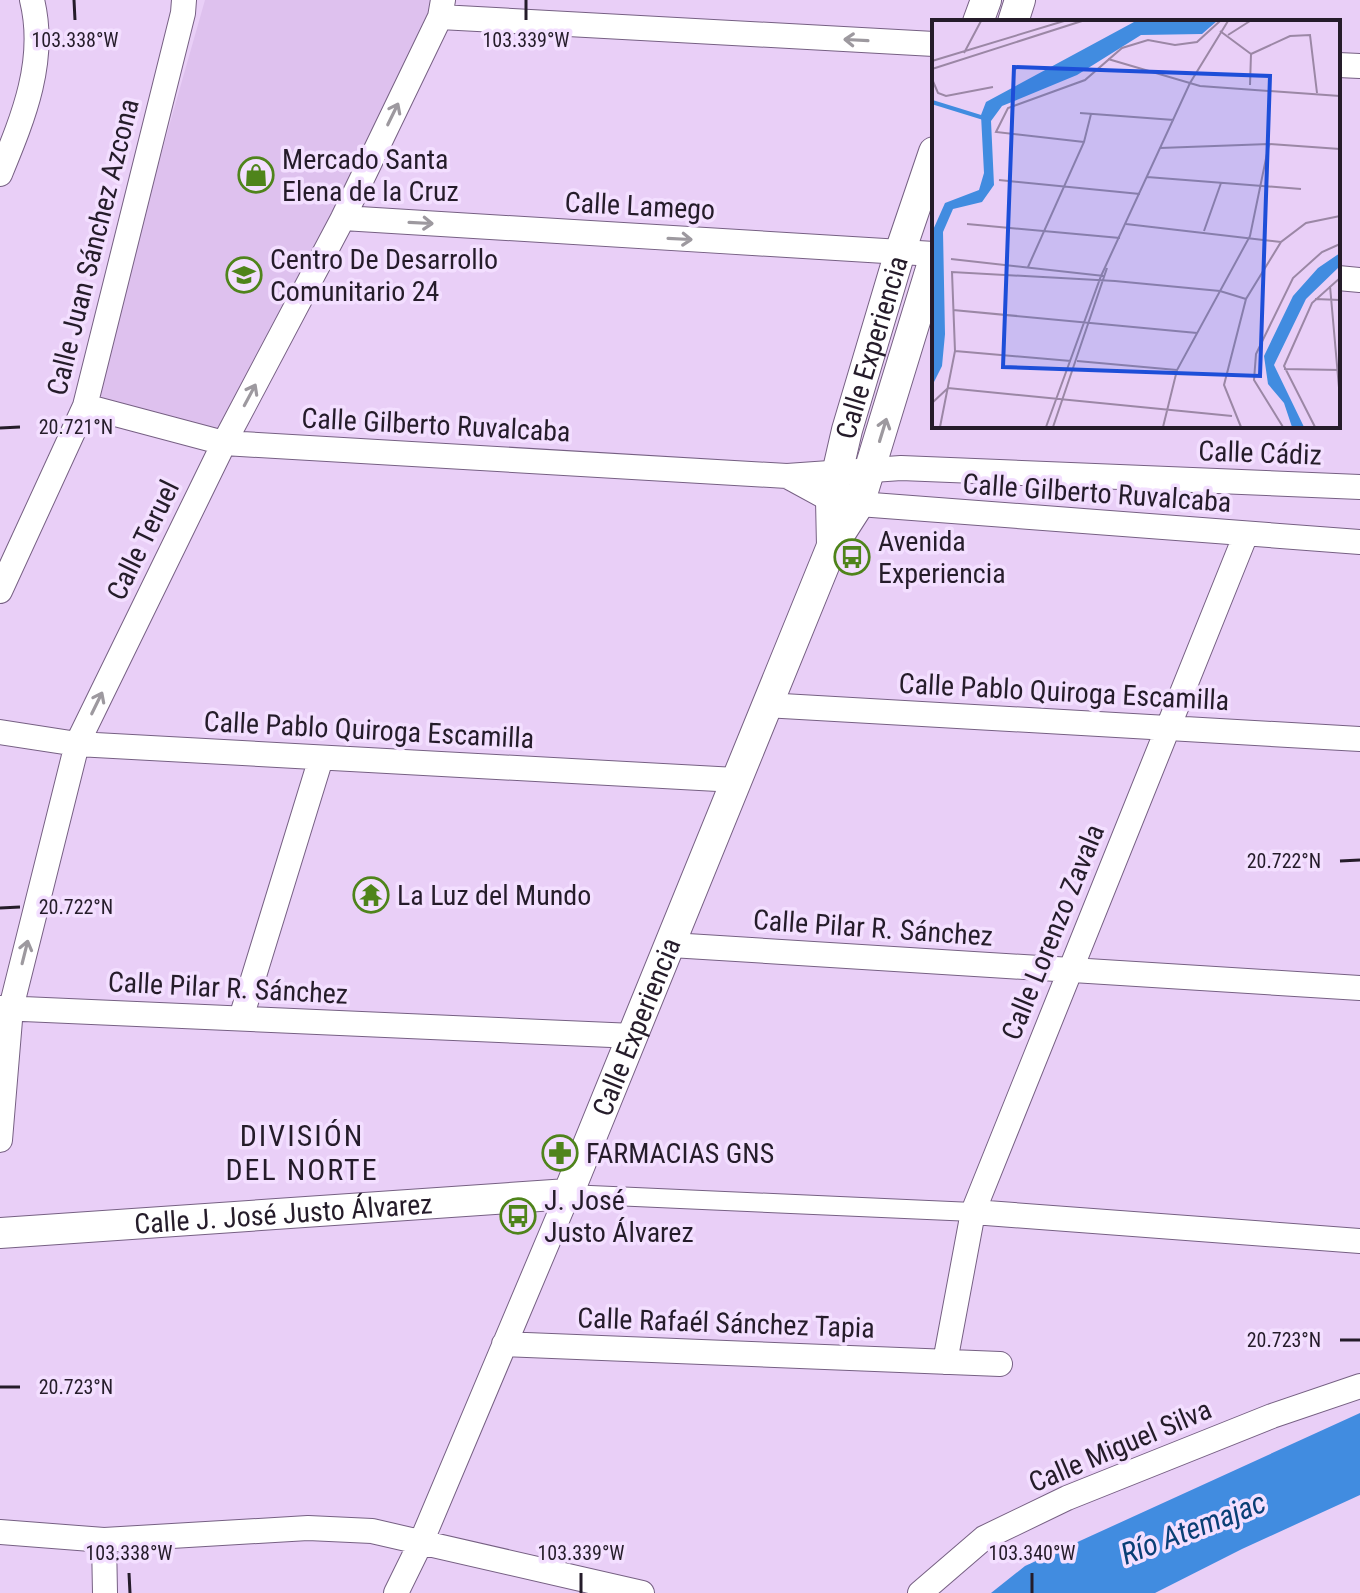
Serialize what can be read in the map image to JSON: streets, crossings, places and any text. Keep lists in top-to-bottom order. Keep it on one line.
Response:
{"streets":{"street":["Calle Lamego","Calle Juan Sánchez Azcona","Calle Experiencia","Calle Gilberto Ruvalcaba","Calle Cádiz","Calle Teruel","Calle Pablo Quiroga Escamilla","Calle Pilar R. Sánchez","Calle Lorenzo Zavala","Calle J. José Justo Álvarez","Calle Rafaél Sánchez Tapia","Calle Miguel Silva"]},"crossings":[["Calle Lamego","Calle Experiencia"],["Calle Lamego","Calle Teruel"],["Calle Juan Sánchez Azcona","Calle Gilberto Ruvalcaba"],["Calle Experiencia","Calle Gilberto Ruvalcaba"],["Calle Experiencia","Calle Cádiz"],["Calle Experiencia","Calle Pablo Quiroga Escamilla"],["Calle Experiencia","Calle Pilar R. Sánchez"],["Calle Experiencia","Calle J. José Justo Álvarez"],["Calle Experiencia","Calle Rafaél Sánchez Tapia"],["Calle Gilberto Ruvalcaba","Calle Teruel"],["Calle Gilberto Ruvalcaba","Calle Lorenzo Zavala"],["Calle Teruel","Calle Pablo Quiroga Escamilla"],["Calle Teruel","Calle Pilar R. Sánchez"],["Calle Pablo Quiroga Escamilla","Calle Lorenzo Zavala"],["Calle Pilar R. Sánchez","Calle Lorenzo Zavala"],["Calle Lorenzo Zavala","Calle Rafaél Sánchez Tapia"]],"one_way":["Calle Teruel"],"districts":["DIVISIÓN DEL NORTE"],"water":["Río Atemajac"],"places":{"shop":["Mercado Santa Elena de la Cruz"],"school or university":["Centro De Desarrollo Comunitario 24"],"bus stop":["Avenida Experiencia","J. José Justo Álvarez"],"temple":["La Luz del Mundo"],"pharmacy":["FARMACIAS GNS"]},"coordinates":["103.338°W","103.339°W","20.721°N","20.722°N","20.723°N","103.340°W"]}
